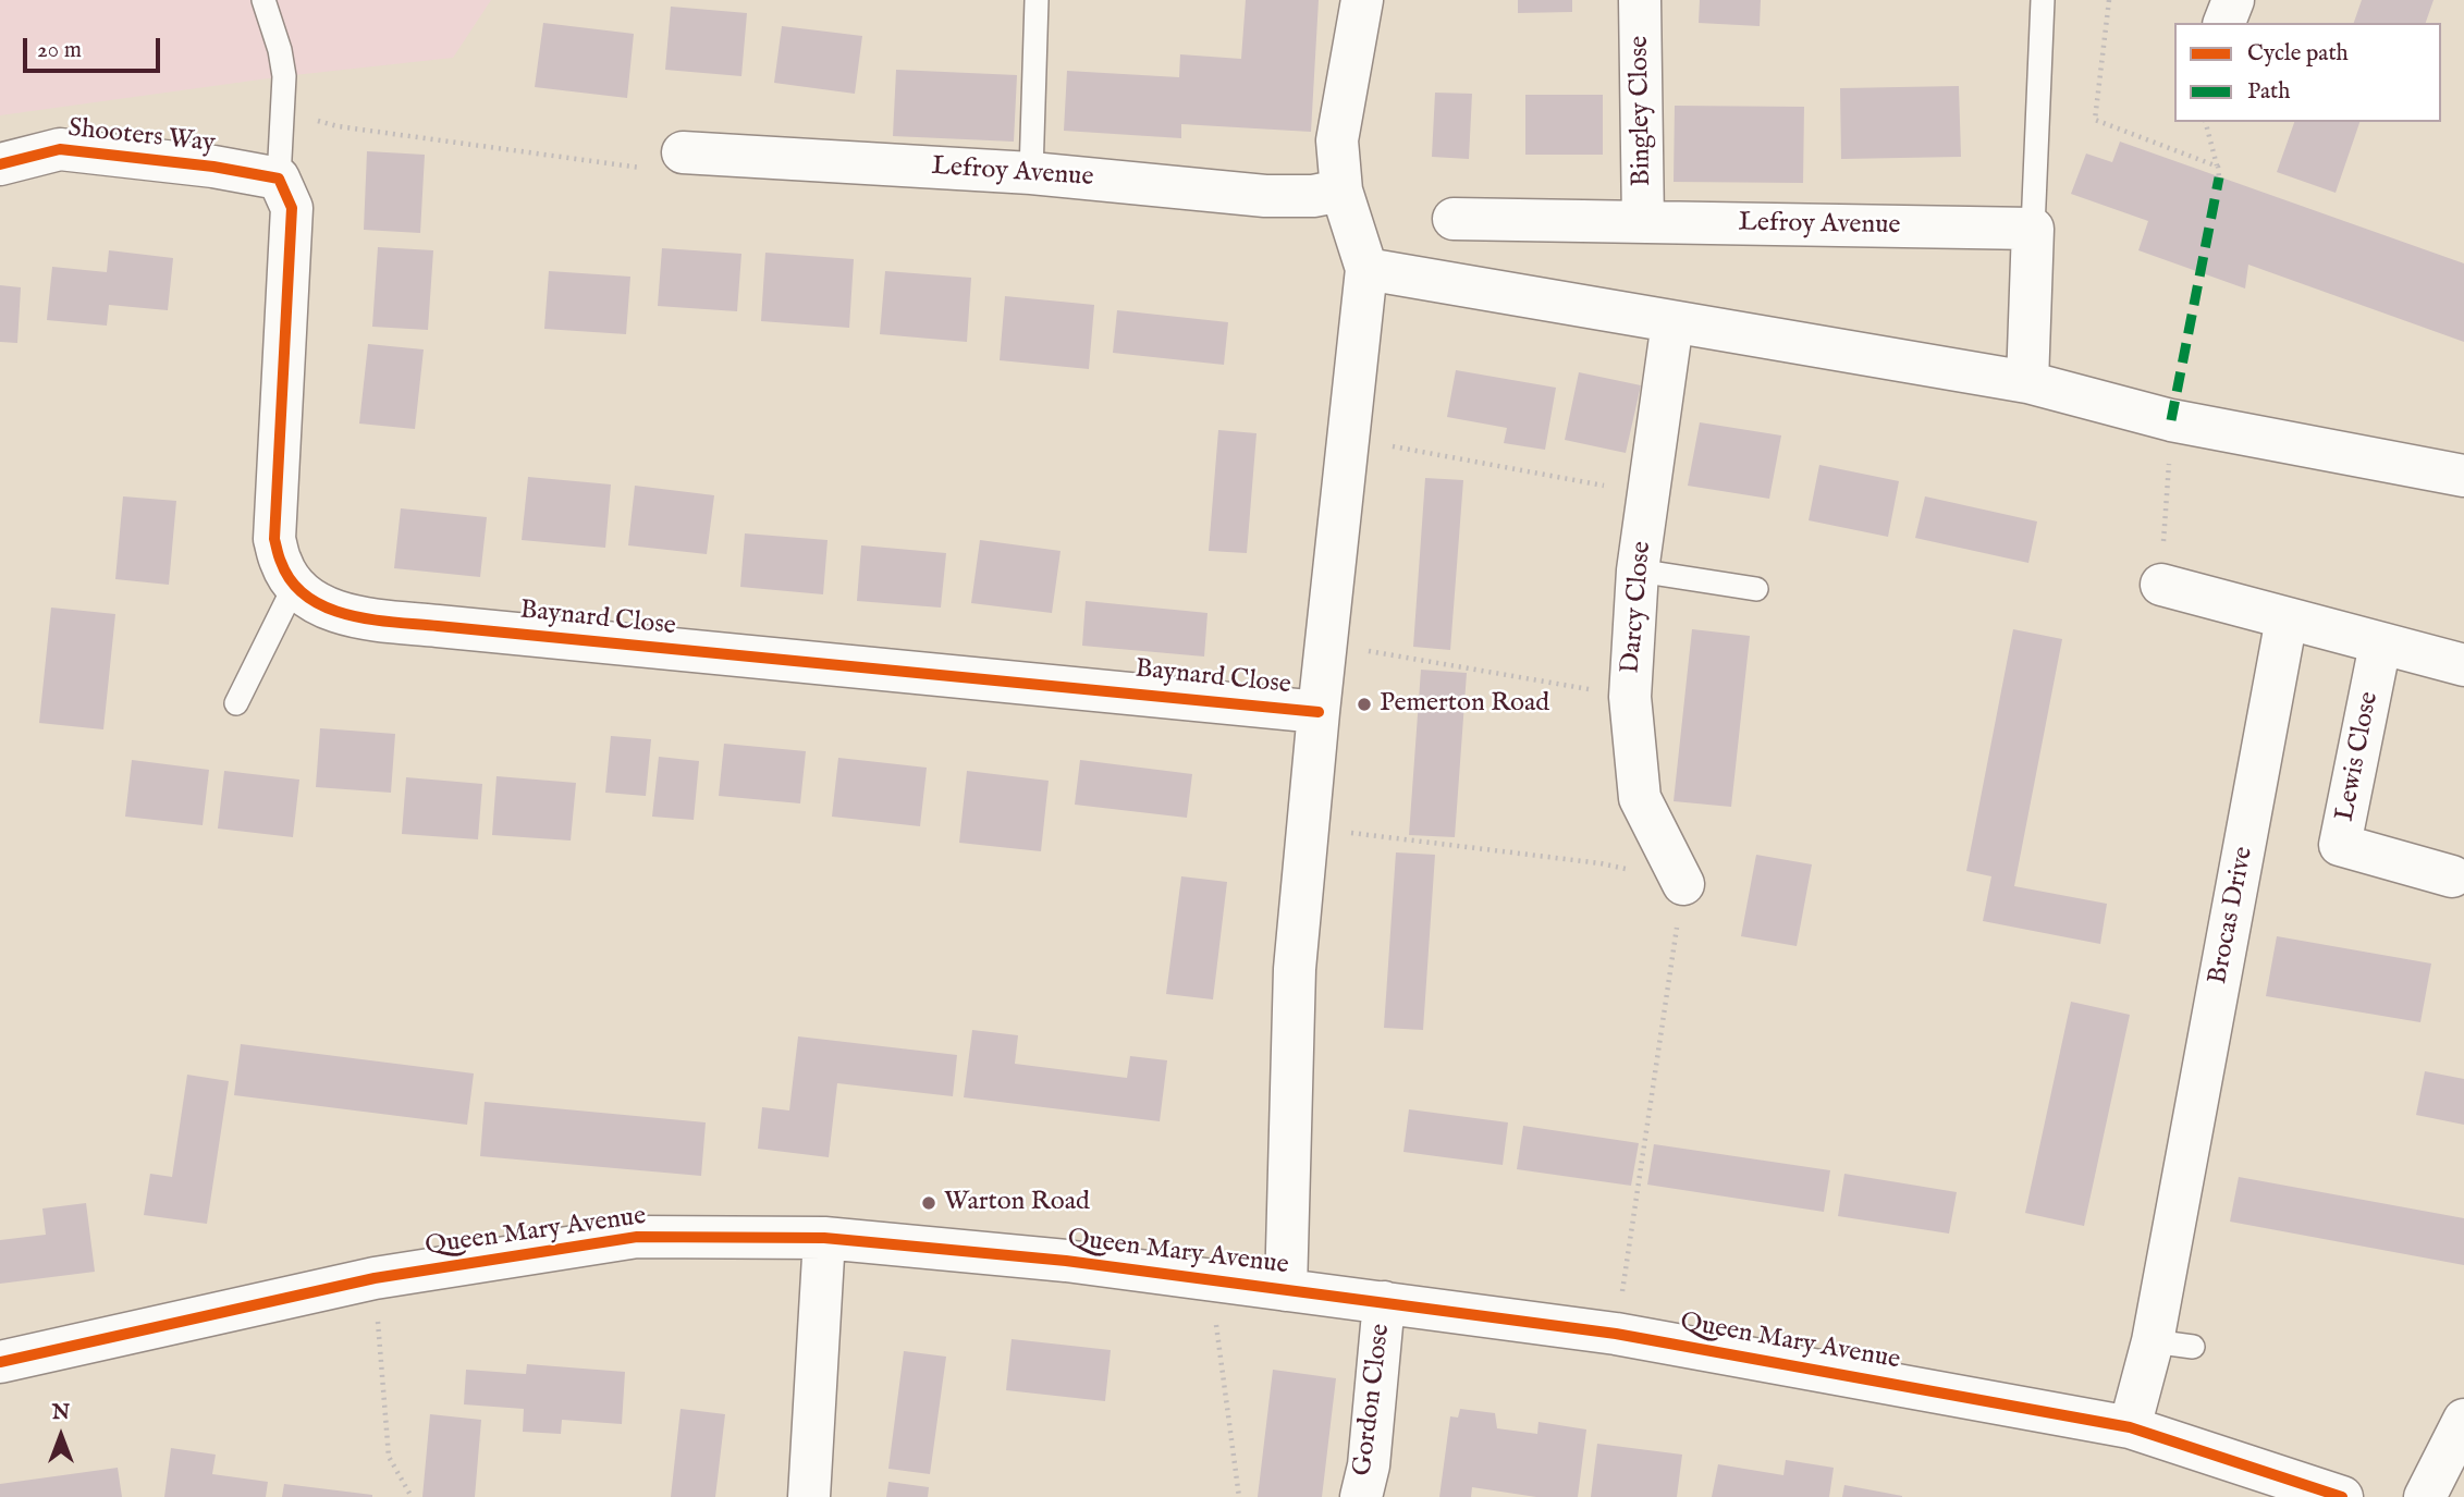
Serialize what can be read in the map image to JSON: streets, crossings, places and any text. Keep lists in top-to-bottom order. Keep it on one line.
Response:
{"streets":{"street":["Bingley Close","Shooters Way","Lefroy Avenue","Darcy Close","Baynard Close","Lewis Close","Brocas Drive","Queen Mary Avenue","Gordon Close"]},"crossings":[["Bingley Close","Lefroy Avenue"],["Shooters Way","Baynard Close"],["Brocas Drive","Queen Mary Avenue"],["Queen Mary Avenue","Gordon Close"]],"places":["Pemerton Road","Warton Road"],"legend":["Cycle path","Path"],"scale_bar":"20 m","north":"top"}
